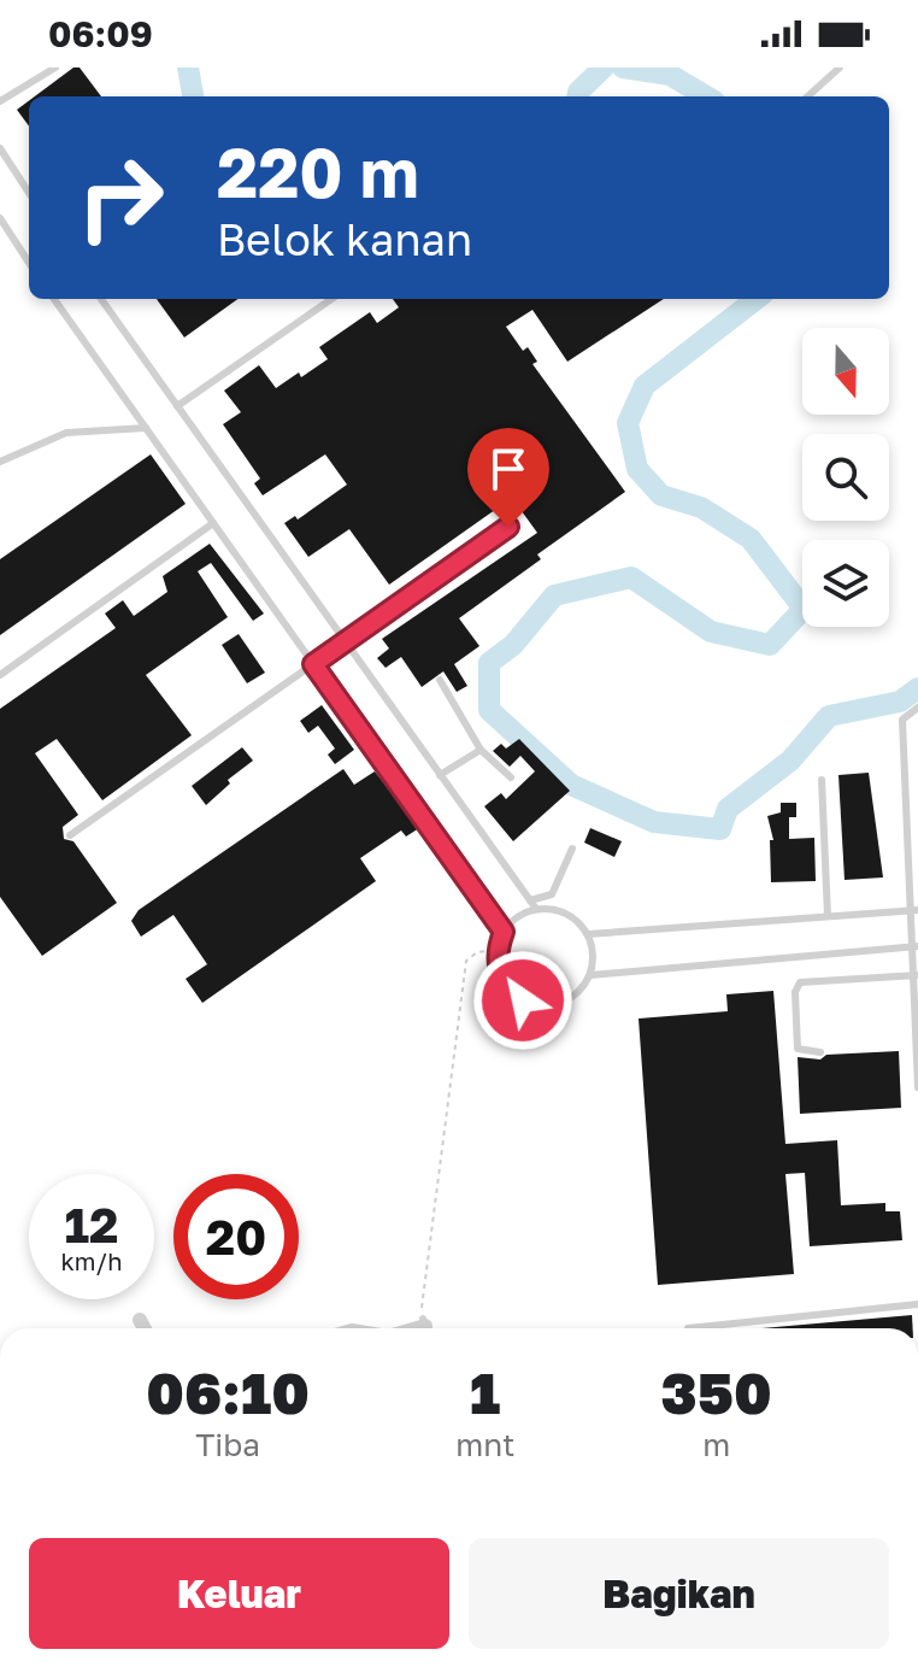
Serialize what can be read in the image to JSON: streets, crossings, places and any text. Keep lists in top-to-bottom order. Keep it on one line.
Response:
{"north":"bottom","page":{"status":"06:09","turn":["220 m","Belok kanan"],"speed":"12 km/h","limit":"20","eta":["06:10","Tiba","1","mnt","350","m"],"buttons":["Keluar","Bagikan"]}}
